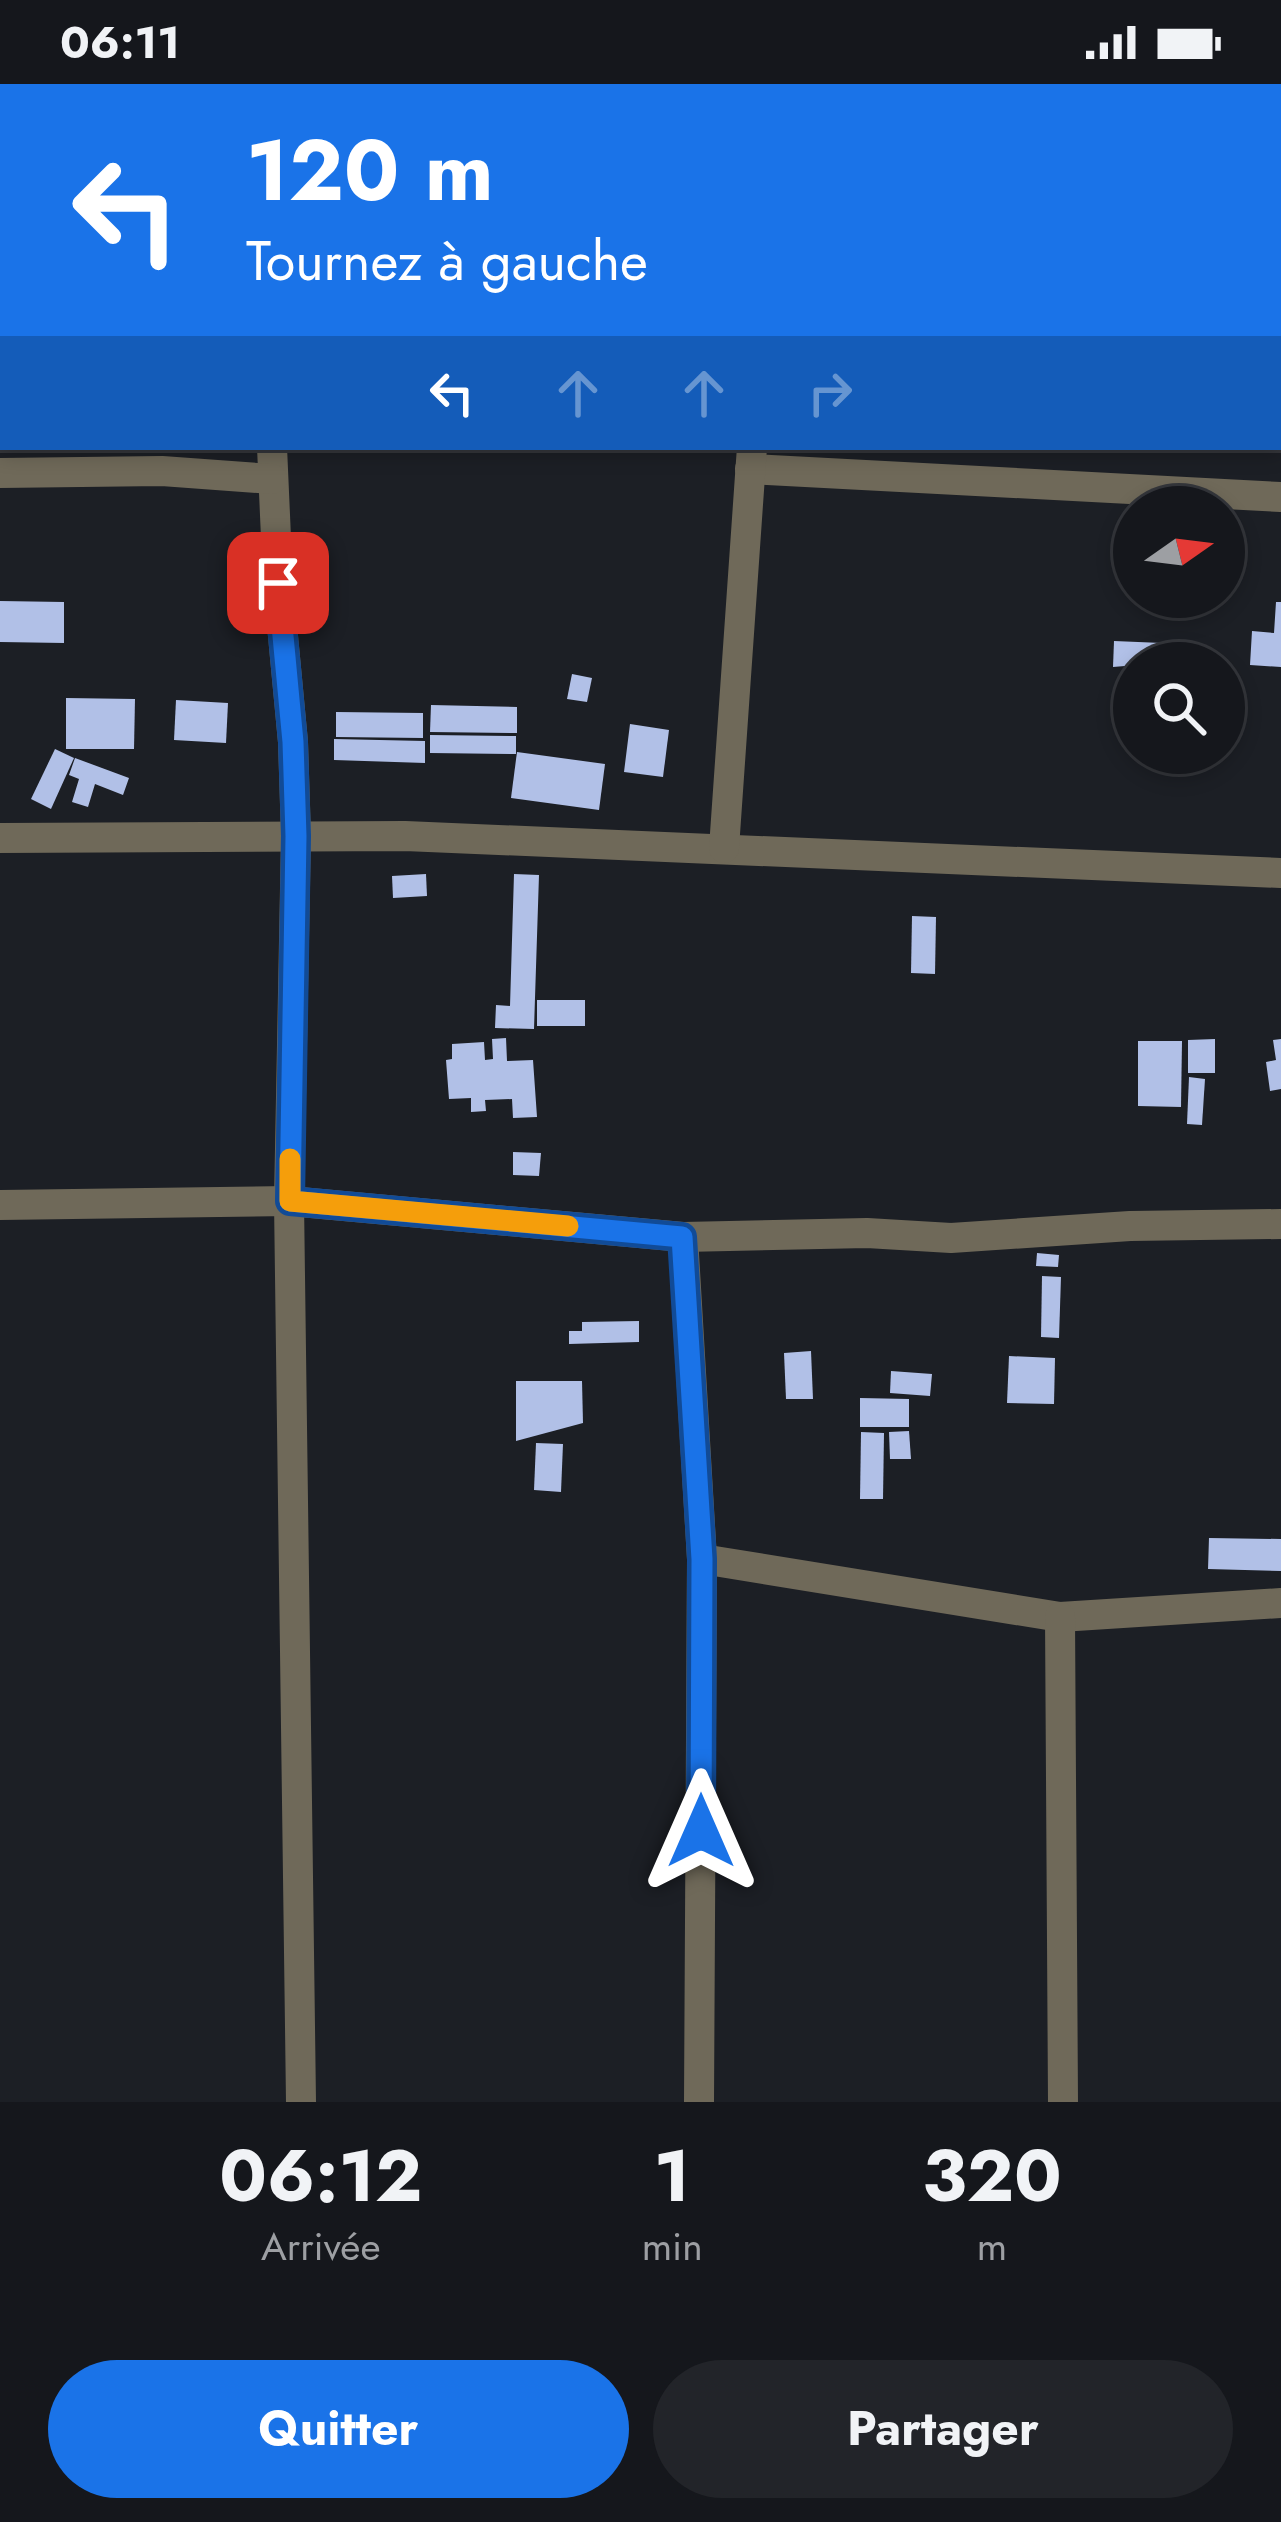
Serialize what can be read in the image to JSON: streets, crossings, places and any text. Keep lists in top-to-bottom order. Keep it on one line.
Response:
{"north":"right","page":{"status":"06:11","turn":["120 m","Tournez à gauche"],"eta":["06:12","Arrivée","1","min","320","m"],"buttons":["Quitter","Partager"]}}
